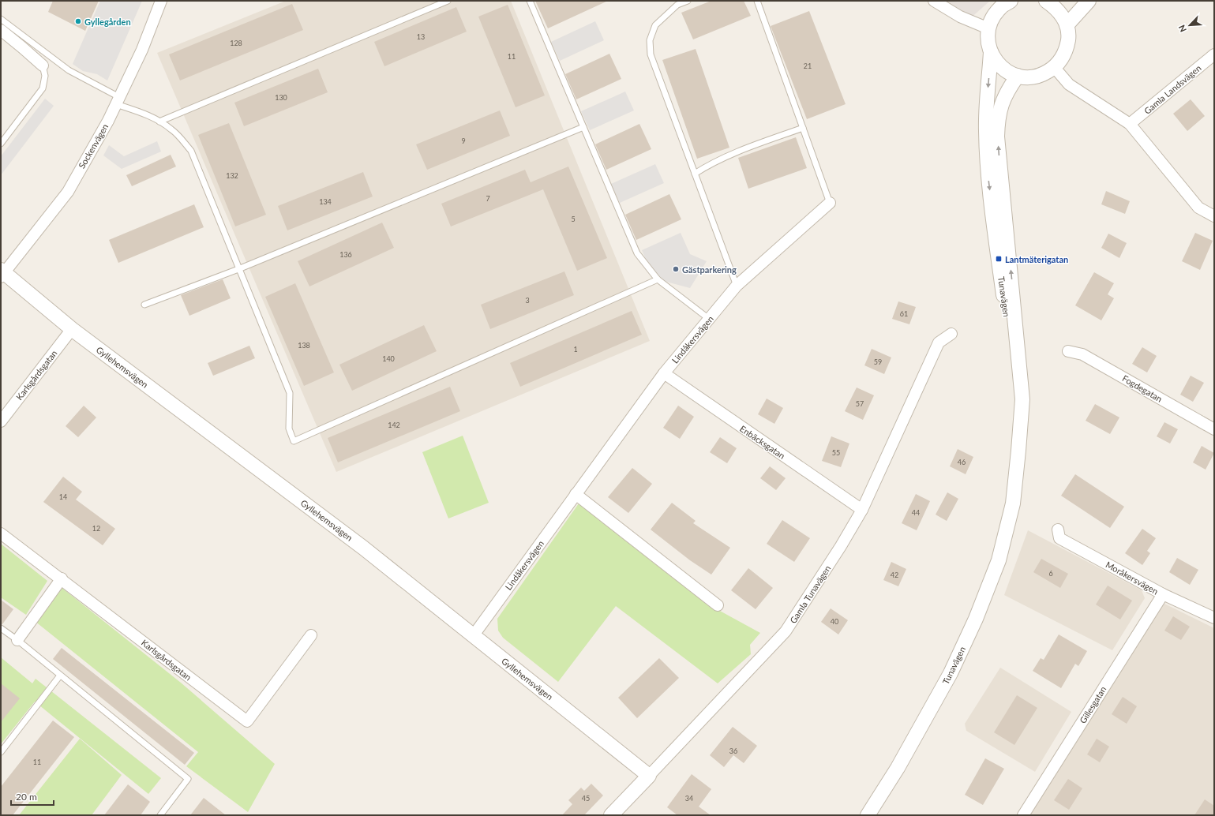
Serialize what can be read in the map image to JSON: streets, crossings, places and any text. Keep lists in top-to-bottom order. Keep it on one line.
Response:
{"streets":{"street":["Gamla Landsvägen","Sockenvägen","Tunavägen","Lindåkersvägen","Gyllehemsvägen","Karlsgårdsgatan","Fogdegatan","Enbäcksgatan","Moråkersvägen","Gamla Tunavägen","Gillesgatan"]},"crossings":[["Sockenvägen","Gyllehemsvägen"],["Lindåkersvägen","Gyllehemsvägen"],["Lindåkersvägen","Enbäcksgatan"],["Gyllehemsvägen","Karlsgårdsgatan"],["Gyllehemsvägen","Gamla Tunavägen"],["Enbäcksgatan","Gamla Tunavägen"],["Moråkersvägen","Gillesgatan"]],"places":{"other":["Gyllegården","Gästparkering"],"transit":["Lantmäterigatan"]},"house_numbers":["13","128","11","21","130","9","132","7","134","5","136","3","61","138","1","140","59","57","142","55","46","14","44","12","6","42","40","36","11","45","34"],"scale_bar":"20 m","north":"bottom left"}
